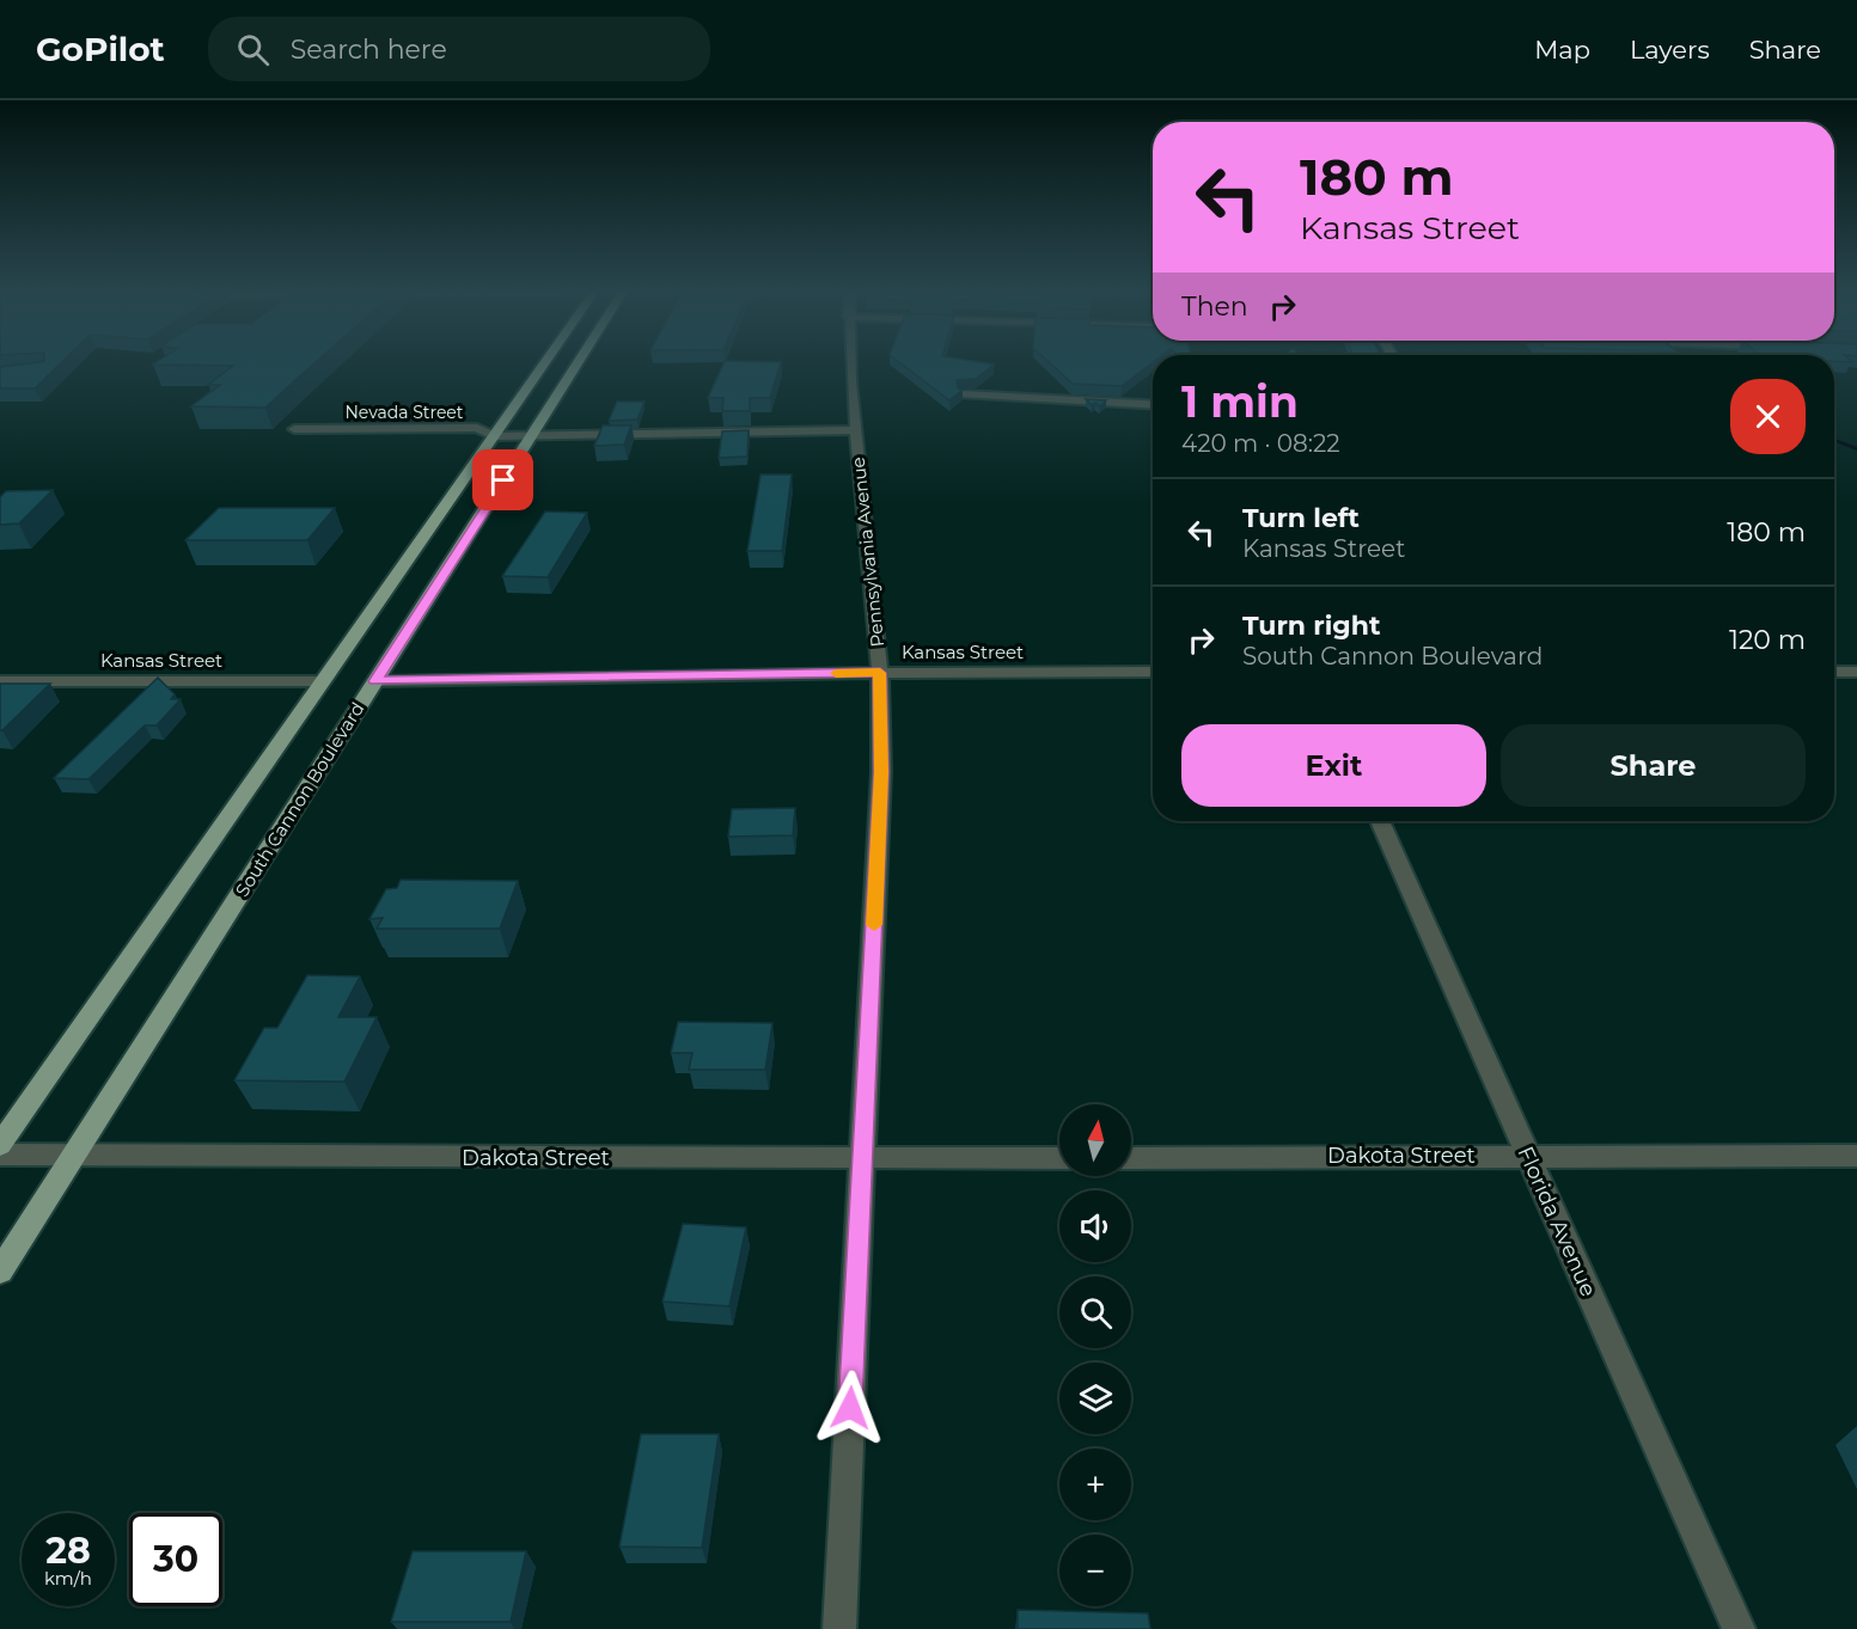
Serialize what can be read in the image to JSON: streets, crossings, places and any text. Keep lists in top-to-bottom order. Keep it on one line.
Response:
{"streets":{"main road":["South Cannon Boulevard"],"street":["Nevada Street","Pennsylvania Avenue","Kansas Street","Dakota Street","Florida Avenue"]},"crossings":[["Nevada Street","Pennsylvania Avenue"],["Nevada Street","South Cannon Boulevard"],["Pennsylvania Avenue","Kansas Street"],["Pennsylvania Avenue","Dakota Street"],["Kansas Street","South Cannon Boulevard"],["South Cannon Boulevard","Dakota Street"],["Dakota Street","Florida Avenue"]],"north":"top","page":{"header":"GoPilot","search":"Search here","nav":["Map","Layers","Share"],"turn":["180 m","Kansas Street"],"then":"Then","heading":["1 min","420 m · 08:22"],"list":[{"name":"Turn left","note":"Kansas Street","value":"180 m"},{"name":"Turn right","note":"South Cannon Boulevard","value":"120 m"}],"buttons":["Exit","Share"],"map_buttons":["+","−"],"speed":"28 km/h","limit":"30"}}
